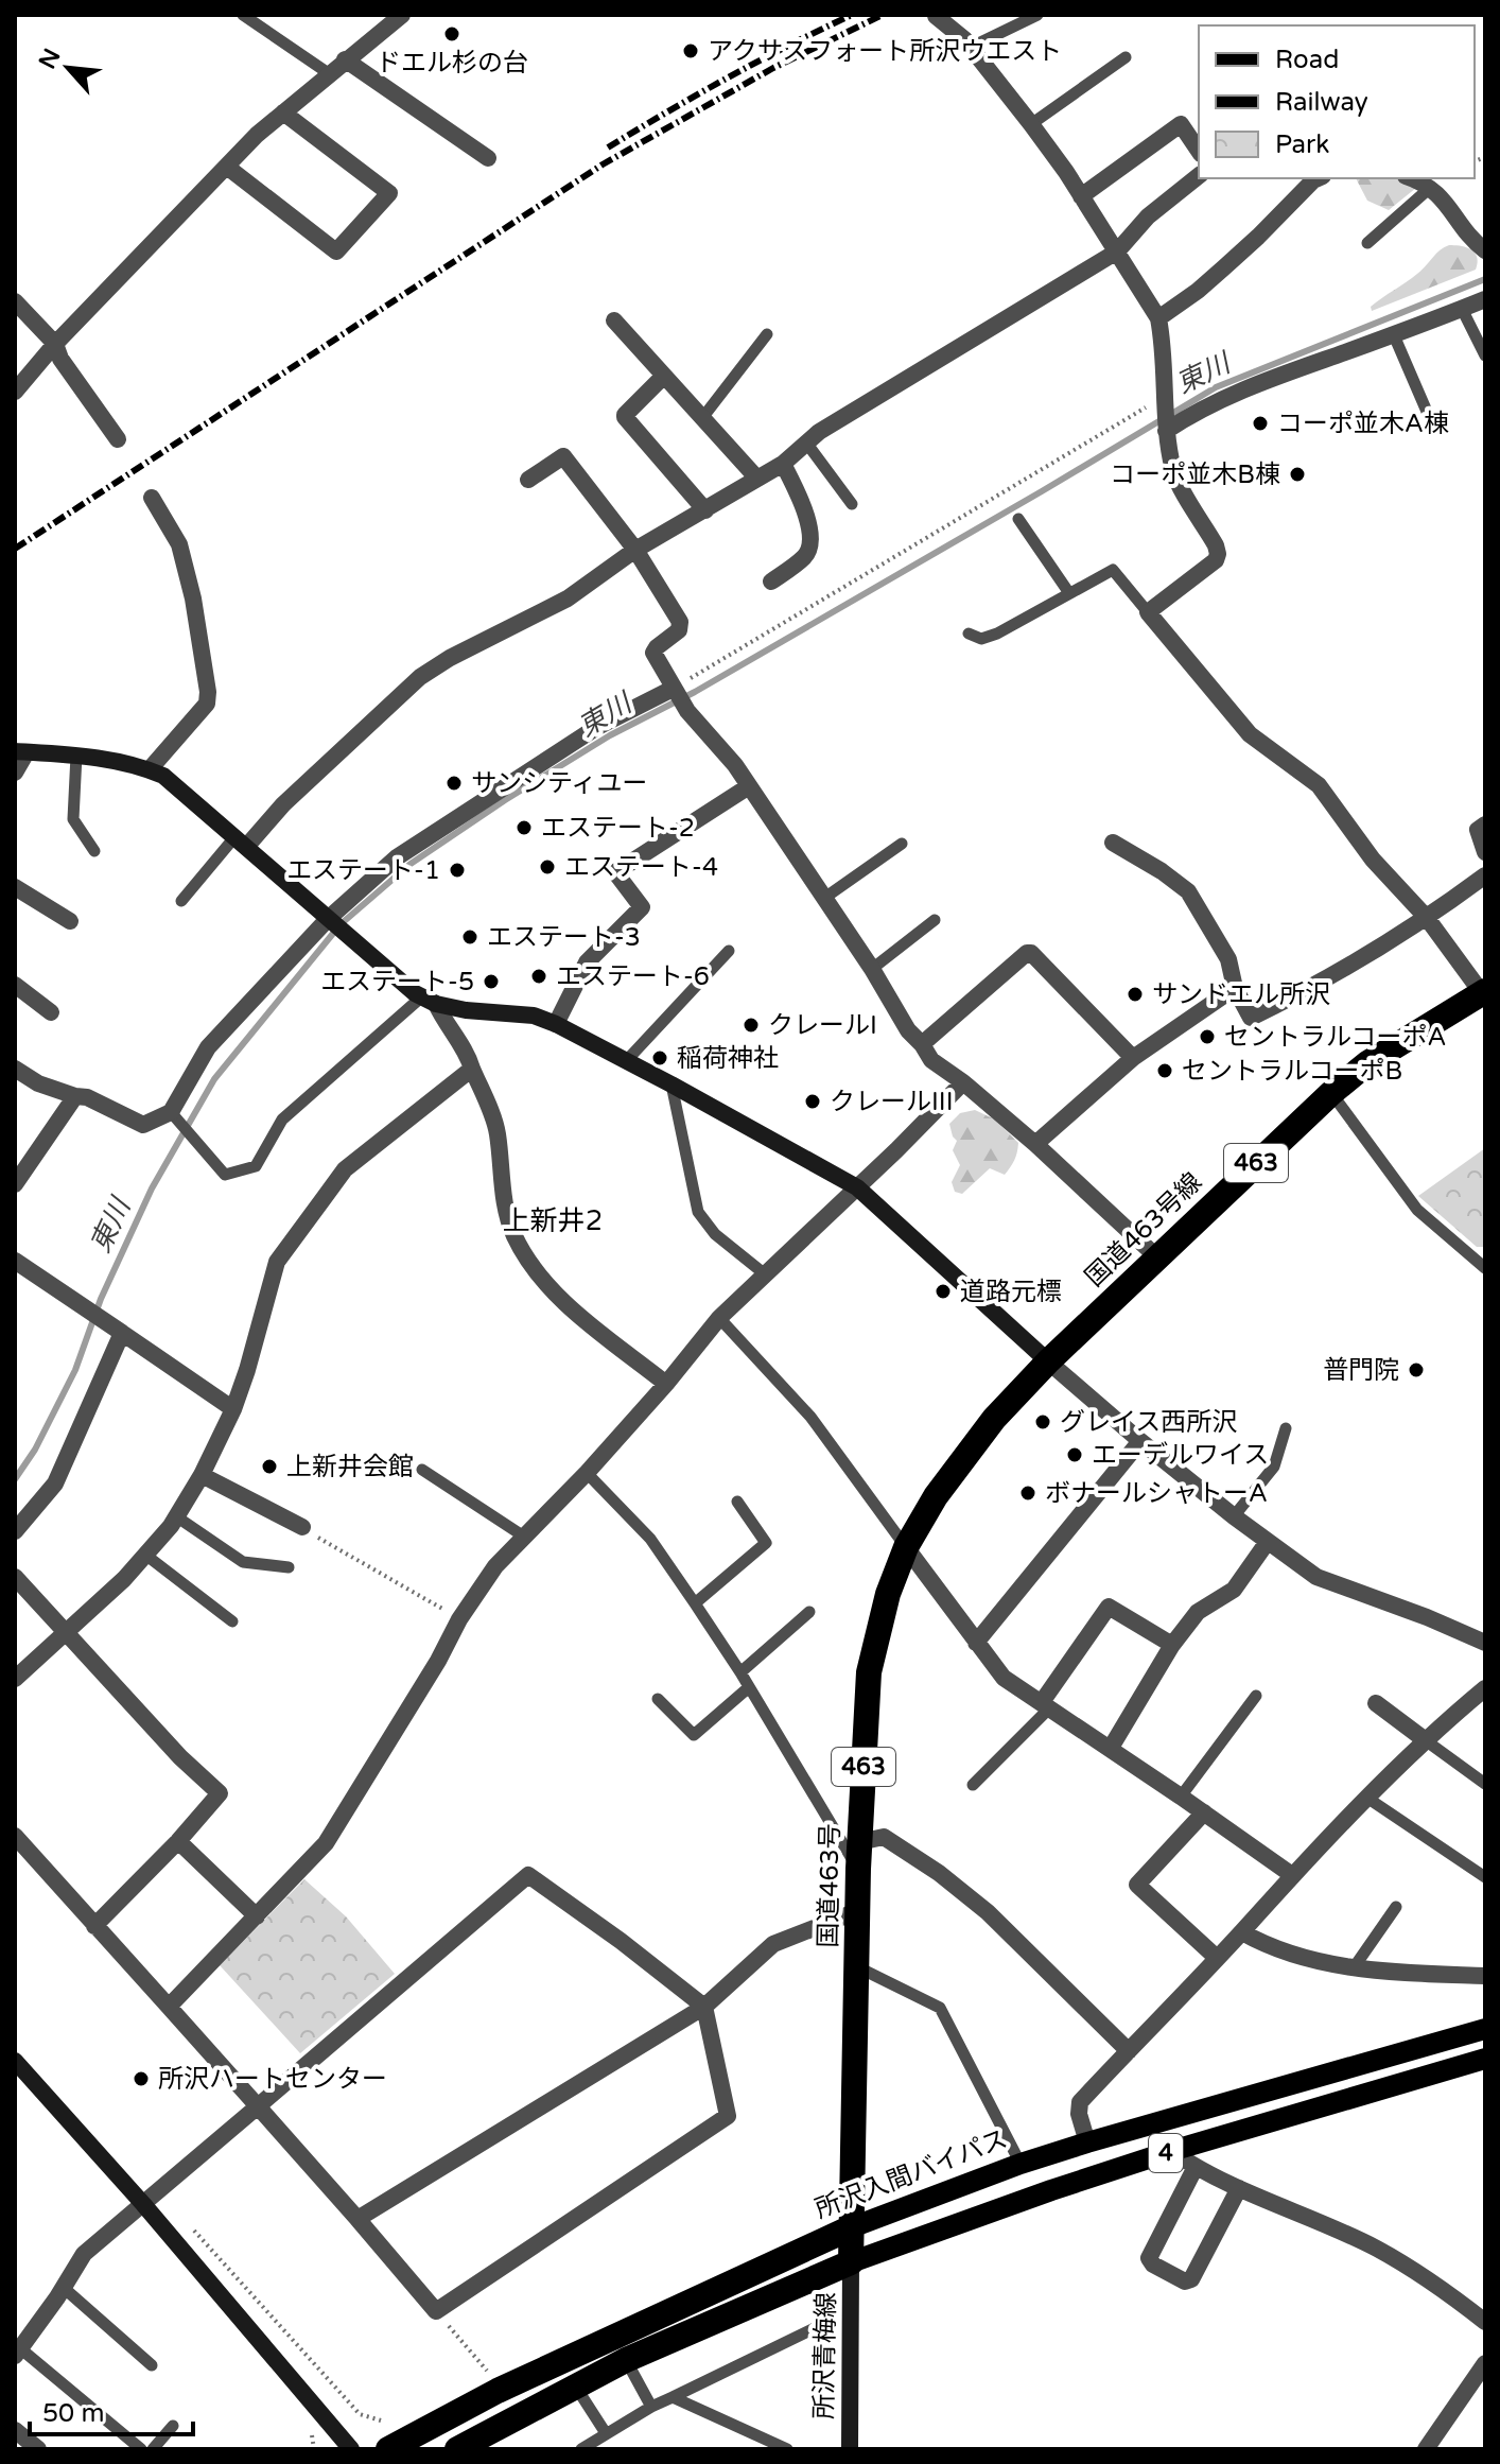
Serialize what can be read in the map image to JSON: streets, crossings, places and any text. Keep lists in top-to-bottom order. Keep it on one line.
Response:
{"streets":{"highway":["463","国道463号線","国道463号","所沢入間バイパス"],"main road":["4"],"street":["所沢青梅線"]},"crossings":[["国道463号線","国道463号"],["国道463号","4"],["国道463号","所沢入間バイパス"],["国道463号","所沢青梅線"],["4","所沢青梅線"]],"districts":["上新井2"],"water":["東川"],"places":["ドエル杉の台","アクサスフォート所沢ウエスト","コーポ並木A棟","コーポ並木B棟","サンシティユー","エステート-2","エステート-4","エステート-1","エステート-3","エステート-6","エステート-5","サンドエル所沢","クレールI","セントラルコーポA","稲荷神社","セントラルコーポB","クレールIII","道路元標","普門院","グレイス西所沢","エーデルワイス","上新井会館","ボナールシャトーA","所沢ハートセンター"],"legend":["Road","Railway","Park"],"scale_bar":"50 m","north":"top left"}
